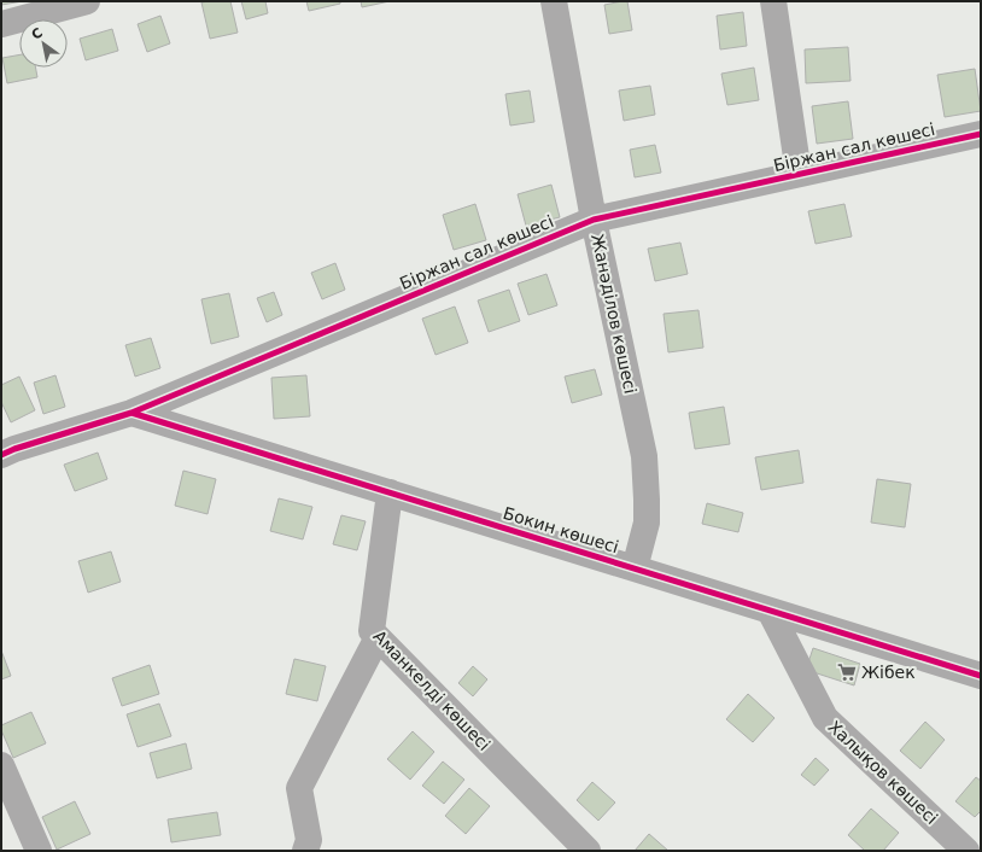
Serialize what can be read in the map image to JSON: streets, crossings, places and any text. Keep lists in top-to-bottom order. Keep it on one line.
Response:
{"streets":{"street":["Біржан сал көшесі","Жанәділов көшесі","Бокин көшесі","Аманкелді көшесі","Халықов көшесі"]},"crossings":[["Біржан сал көшесі","Жанәділов көшесі"],["Біржан сал көшесі","Бокин көшесі"],["Жанәділов көшесі","Бокин көшесі"],["Бокин көшесі","Аманкелді көшесі"],["Бокин көшесі","Халықов көшесі"]],"places":{"supermarket":["Жібек"]},"north":"top left"}
